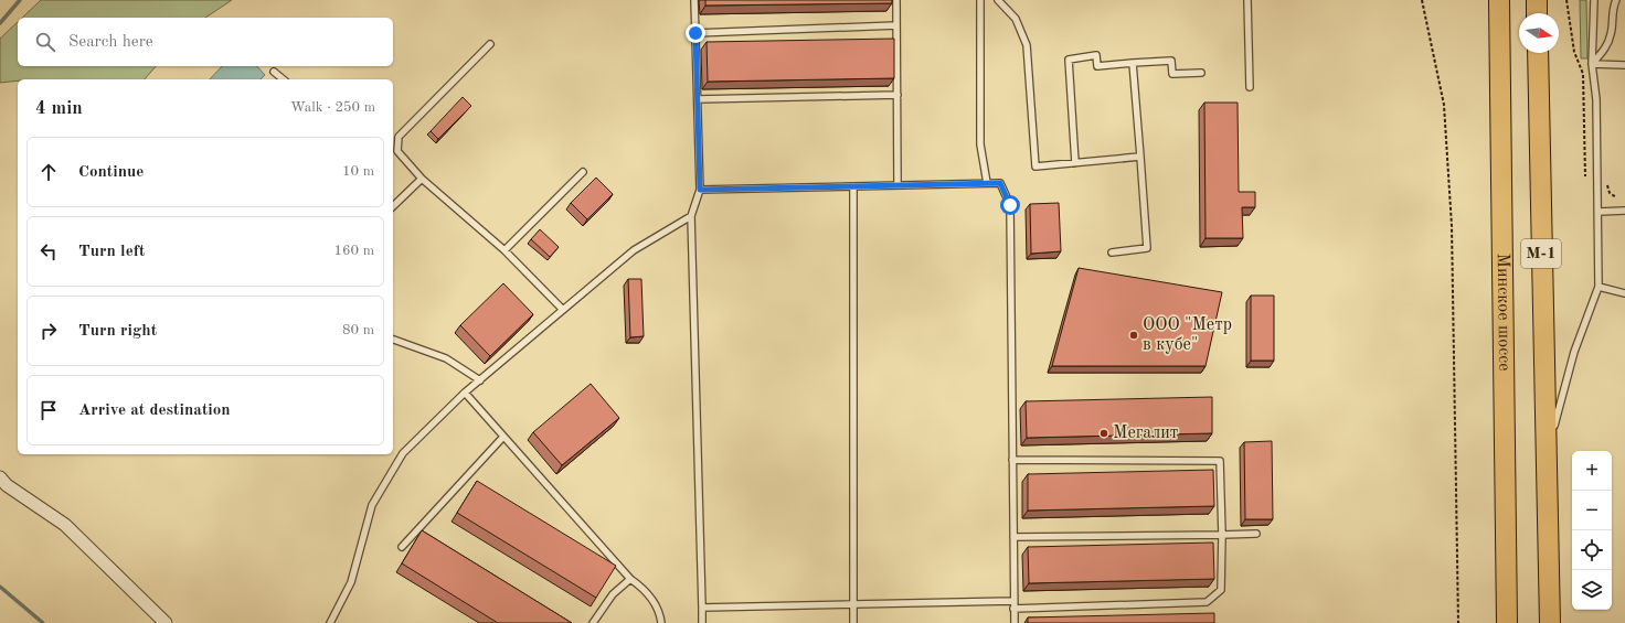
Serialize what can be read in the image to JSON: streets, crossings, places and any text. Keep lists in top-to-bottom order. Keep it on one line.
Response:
{"streets":{"highway":["М-1","Минское шоссе"]},"places":["ООО \"Метр в кубе\"","Мегалит"],"north":"right","page":{"search":"Search here","heading":["4 min","Walk · 250 m"],"list":[["Continue","10 m"],["Turn left","160 m"],["Turn right","80 m"],"Arrive at destination"],"map_buttons":["+","−"]}}
